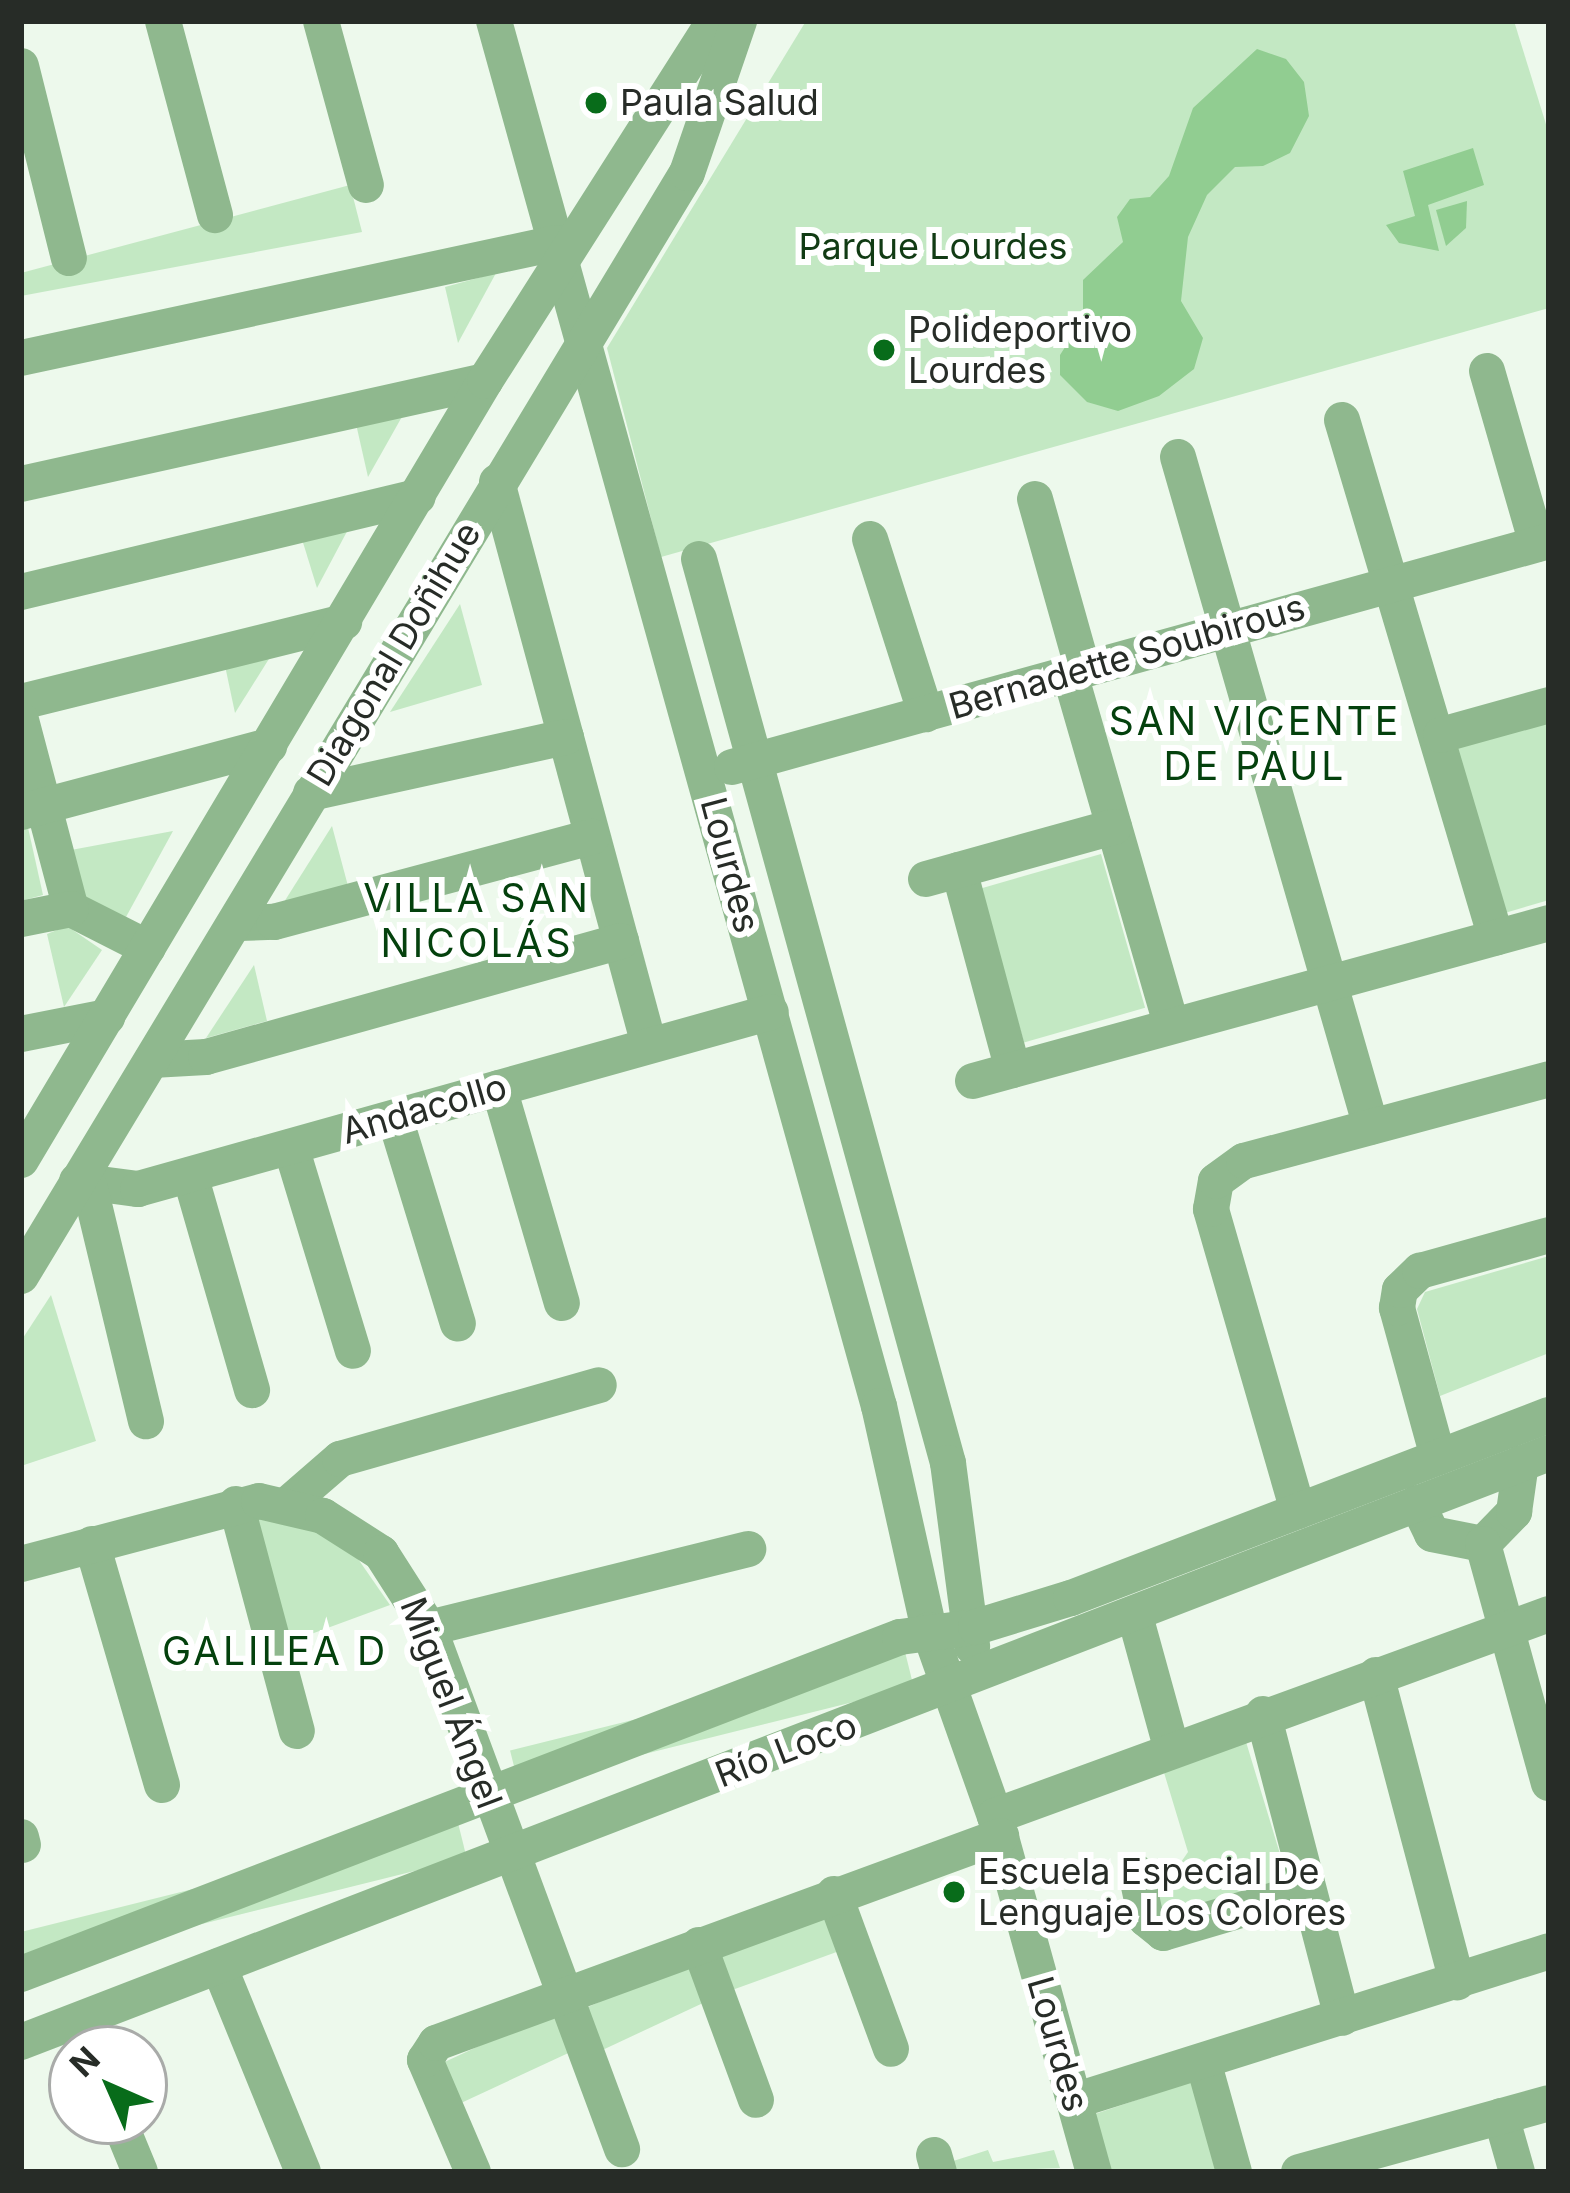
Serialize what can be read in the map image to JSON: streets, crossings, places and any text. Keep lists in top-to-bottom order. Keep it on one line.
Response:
{"streets":{"street":["Diagonal Doñihue","Bernadette Soubirous","Lourdes","Andacollo","Miguel Ángel","Río Loco"]},"crossings":[["Diagonal Doñihue","Lourdes"],["Diagonal Doñihue","Andacollo"],["Bernadette Soubirous","Lourdes"],["Lourdes","Andacollo"],["Lourdes","Río Loco"],["Miguel Ángel","Río Loco"]],"districts":["SAN VICENTE DE PAUL","VILLA SAN NICOLÁS","GALILEA D"],"parks":["Parque Lourdes"],"places":["Paula Salud","Polideportivo Lourdes","Escuela Especial De Lenguaje Los Colores"],"north":"top left"}
